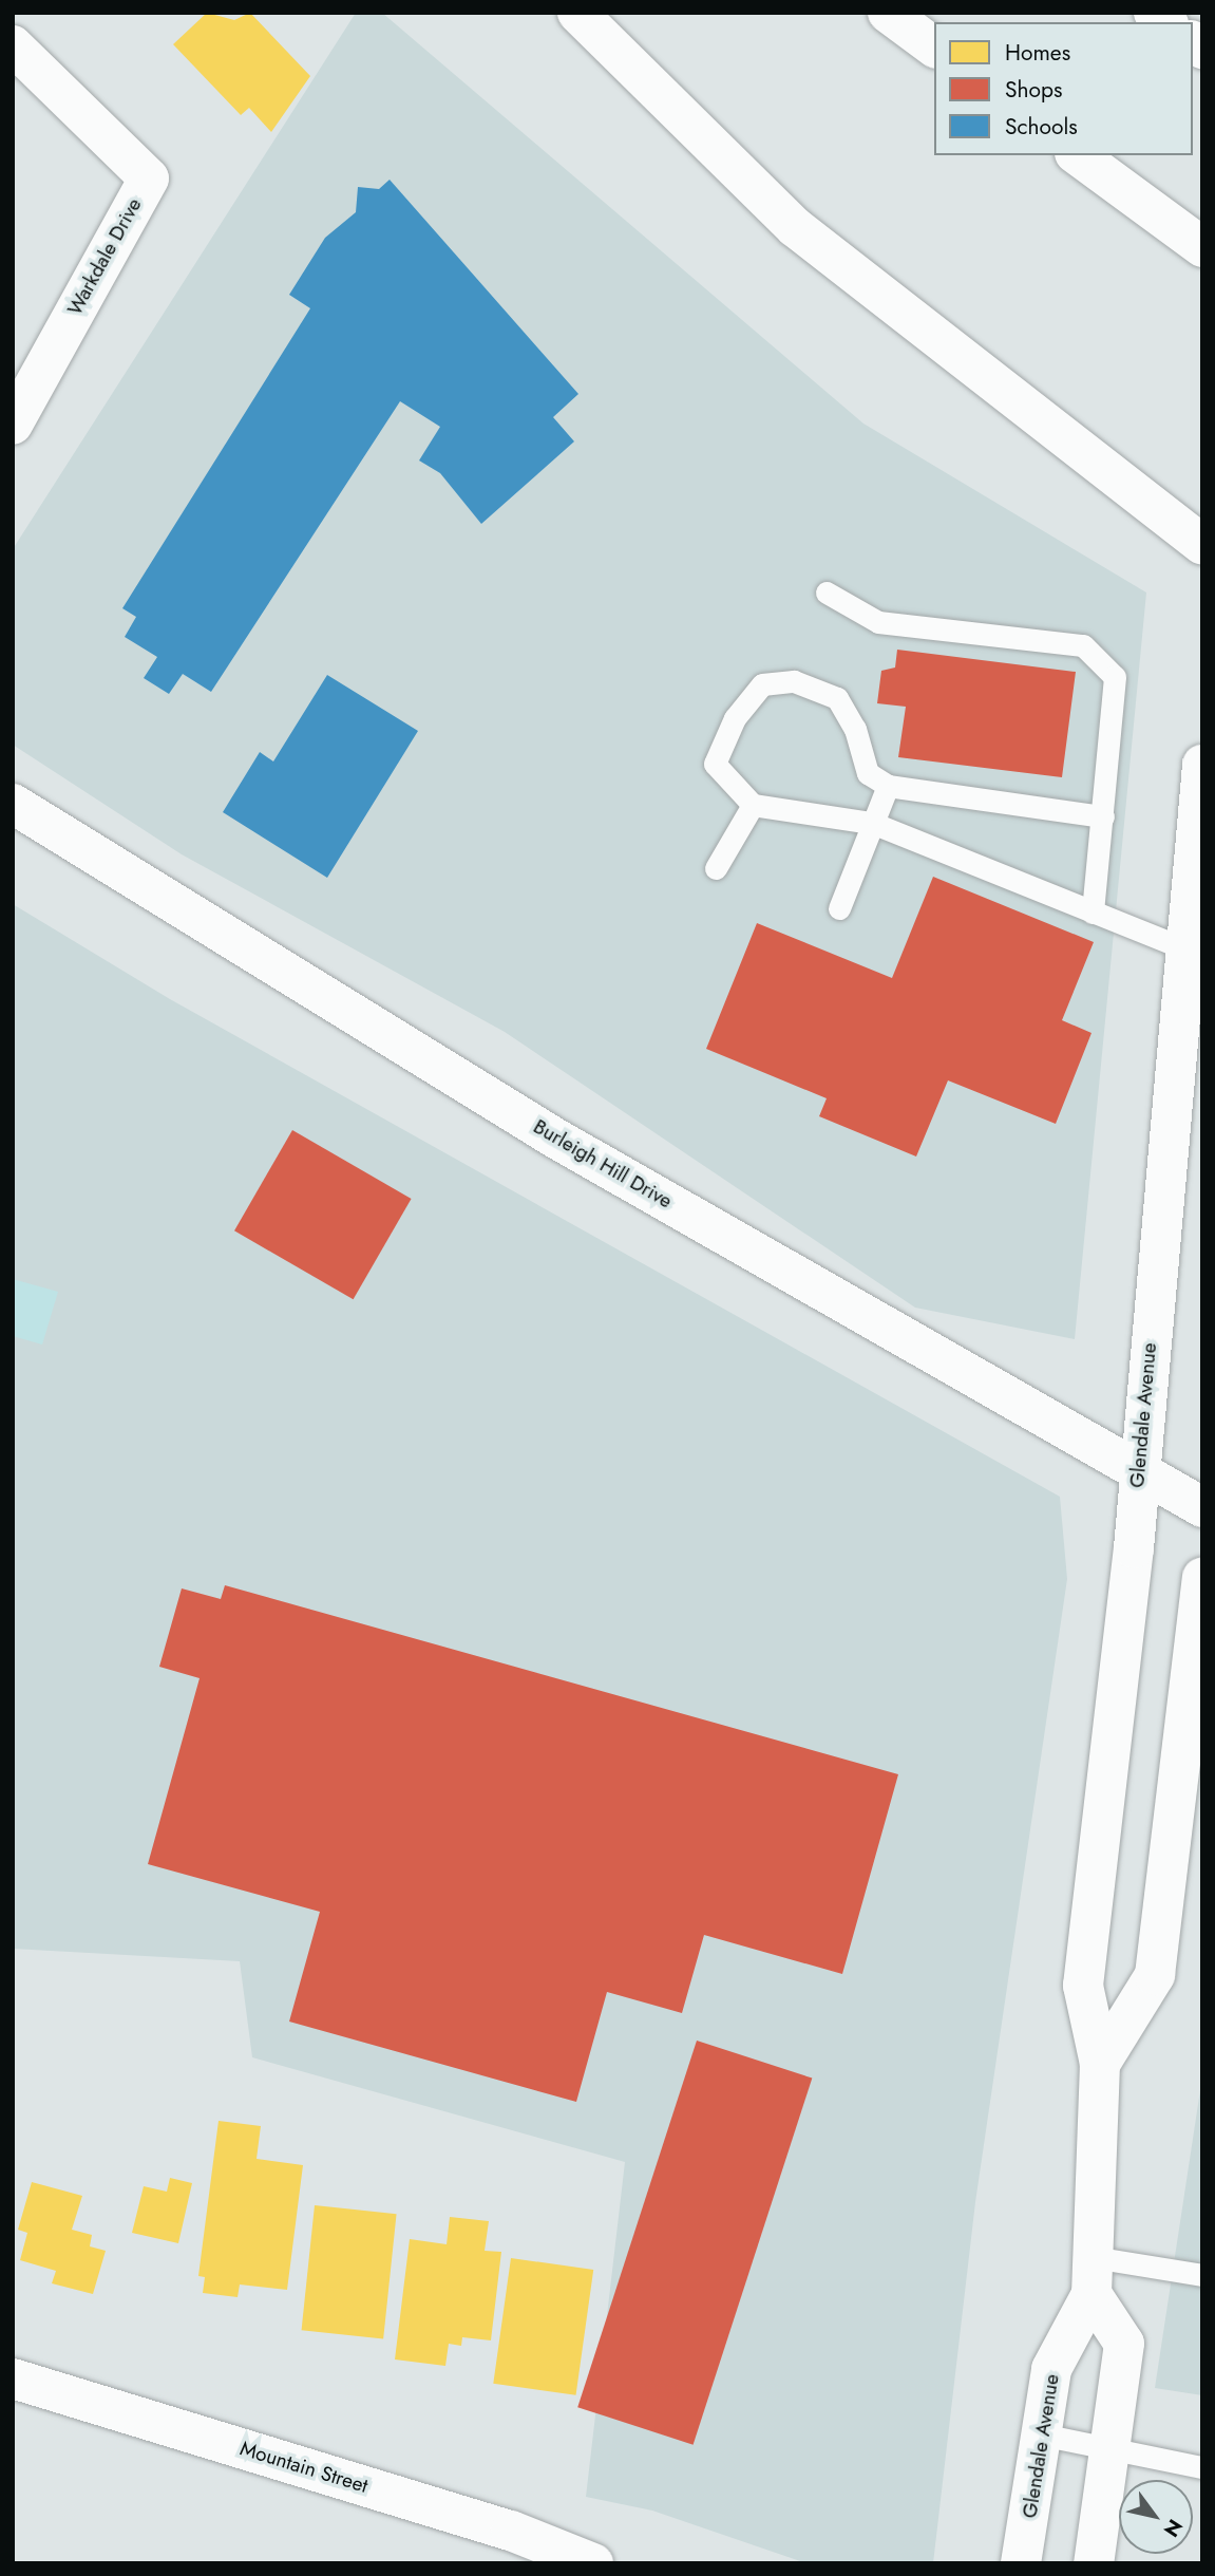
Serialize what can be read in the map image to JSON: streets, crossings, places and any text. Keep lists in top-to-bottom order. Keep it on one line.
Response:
{"streets":{"main road":["Warkdale Drive","Burleigh Hill Drive","Glendale Avenue","Mountain Street"]},"crossings":[["Burleigh Hill Drive","Glendale Avenue"]],"legend":["Homes","Shops","Schools"],"north":"bottom right"}
